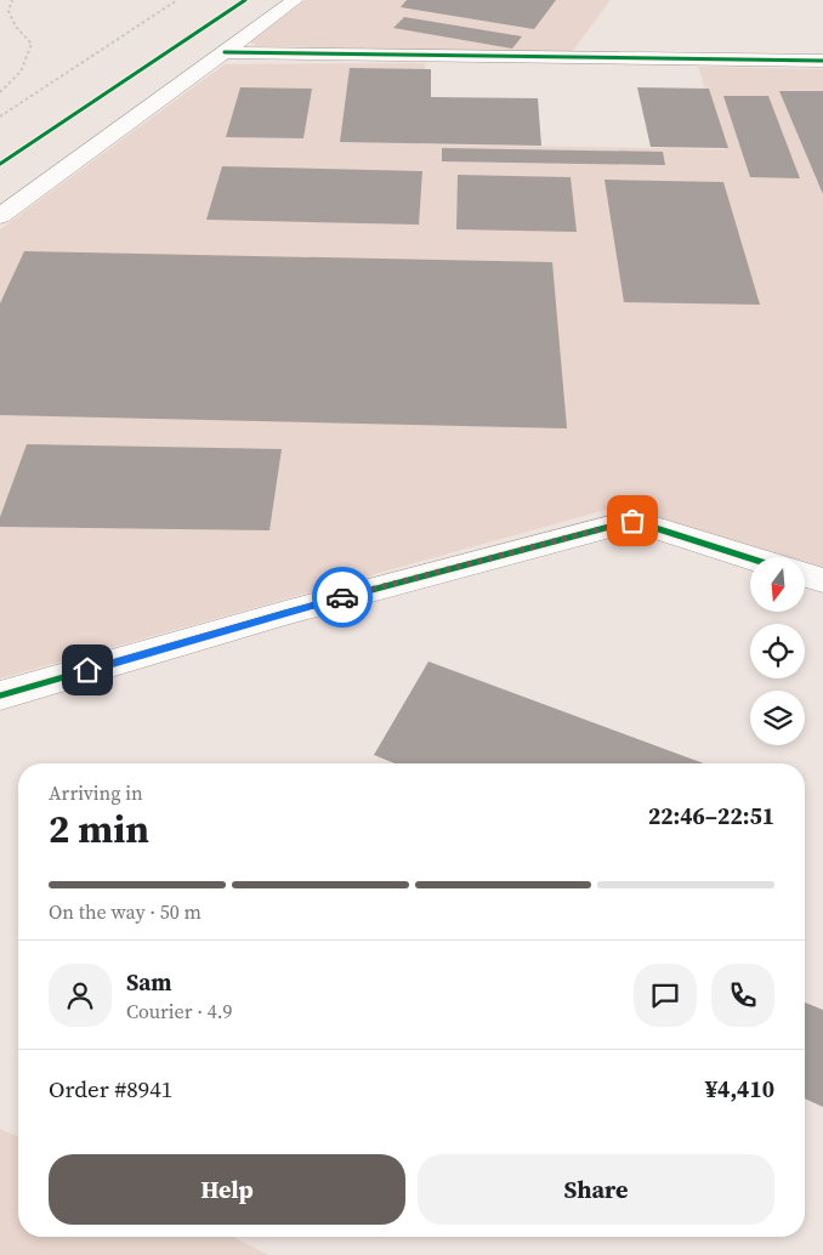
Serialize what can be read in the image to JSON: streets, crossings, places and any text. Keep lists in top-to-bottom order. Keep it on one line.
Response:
{"north":"bottom","page":{"heading":["2 min","Arriving in","22:46–22:51"],"panel":["Sam","Courier · 4.9","Order #8941","¥4,410"],"bar":"On the way · 50 m","buttons":["Help","Share"]}}
